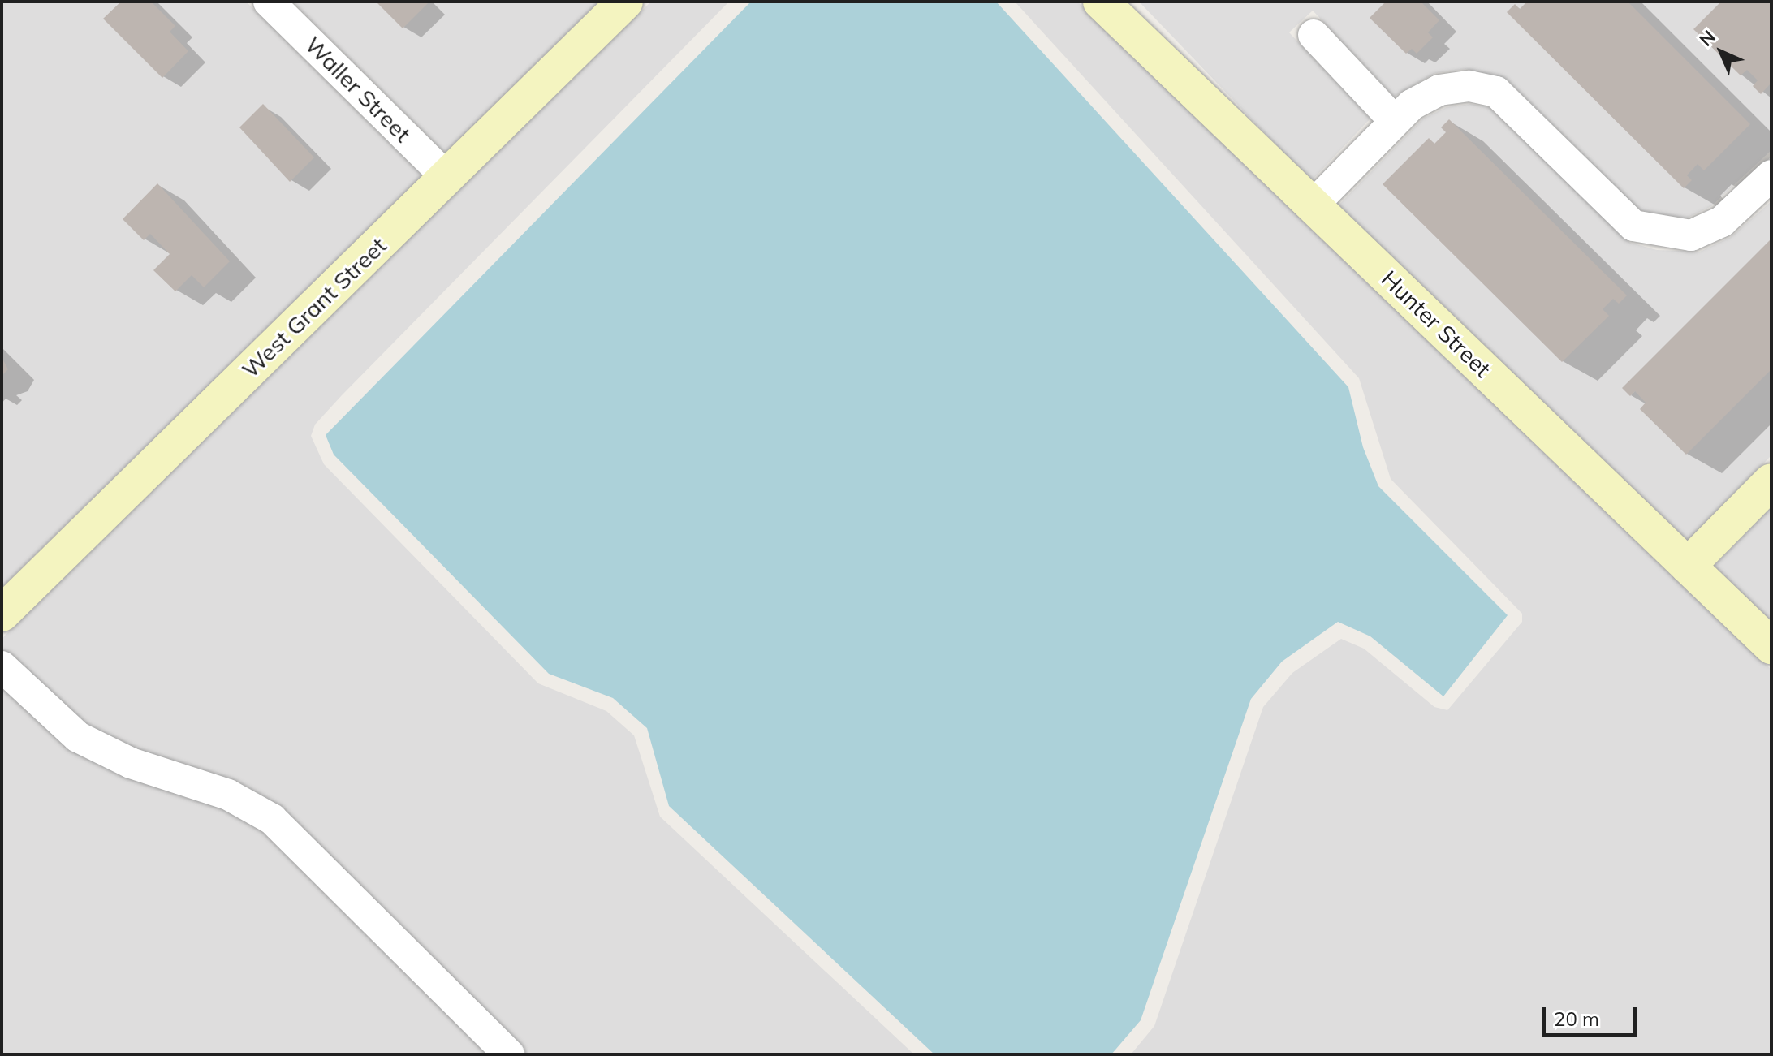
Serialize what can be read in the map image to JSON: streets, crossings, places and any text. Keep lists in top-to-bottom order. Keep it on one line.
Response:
{"streets":{"street":["Waller Street","West Grant Street","Hunter Street"]},"crossings":[["Waller Street","West Grant Street"]],"scale_bar":"20 m","north":"top left"}
